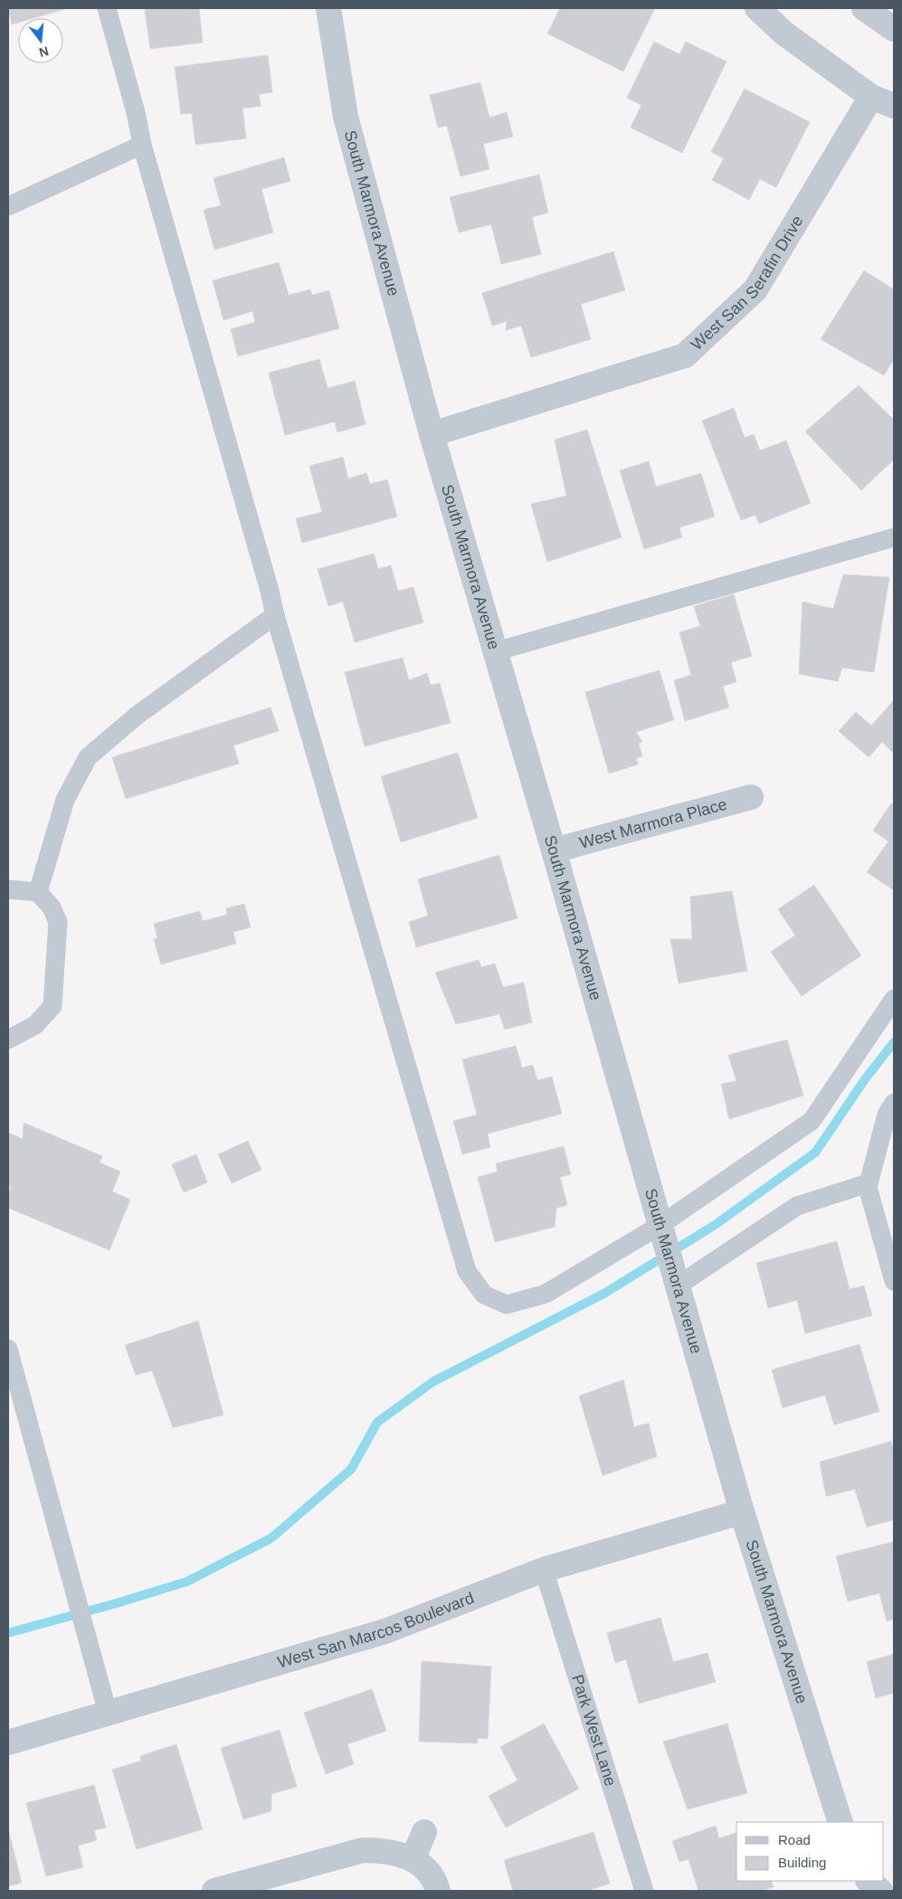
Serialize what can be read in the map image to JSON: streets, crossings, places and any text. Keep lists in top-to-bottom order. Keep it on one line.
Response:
{"streets":{"street":["South Marmora Avenue","West San Serafin Drive","West Marmora Place","West San Marcos Boulevard"],"lane":["Park West Lane"]},"crossings":[["South Marmora Avenue","West San Serafin Drive"],["South Marmora Avenue","West Marmora Place"],["South Marmora Avenue","West San Marcos Boulevard"],["West San Marcos Boulevard","Park West Lane"]],"legend":["Road","Building"],"north":"bottom"}
